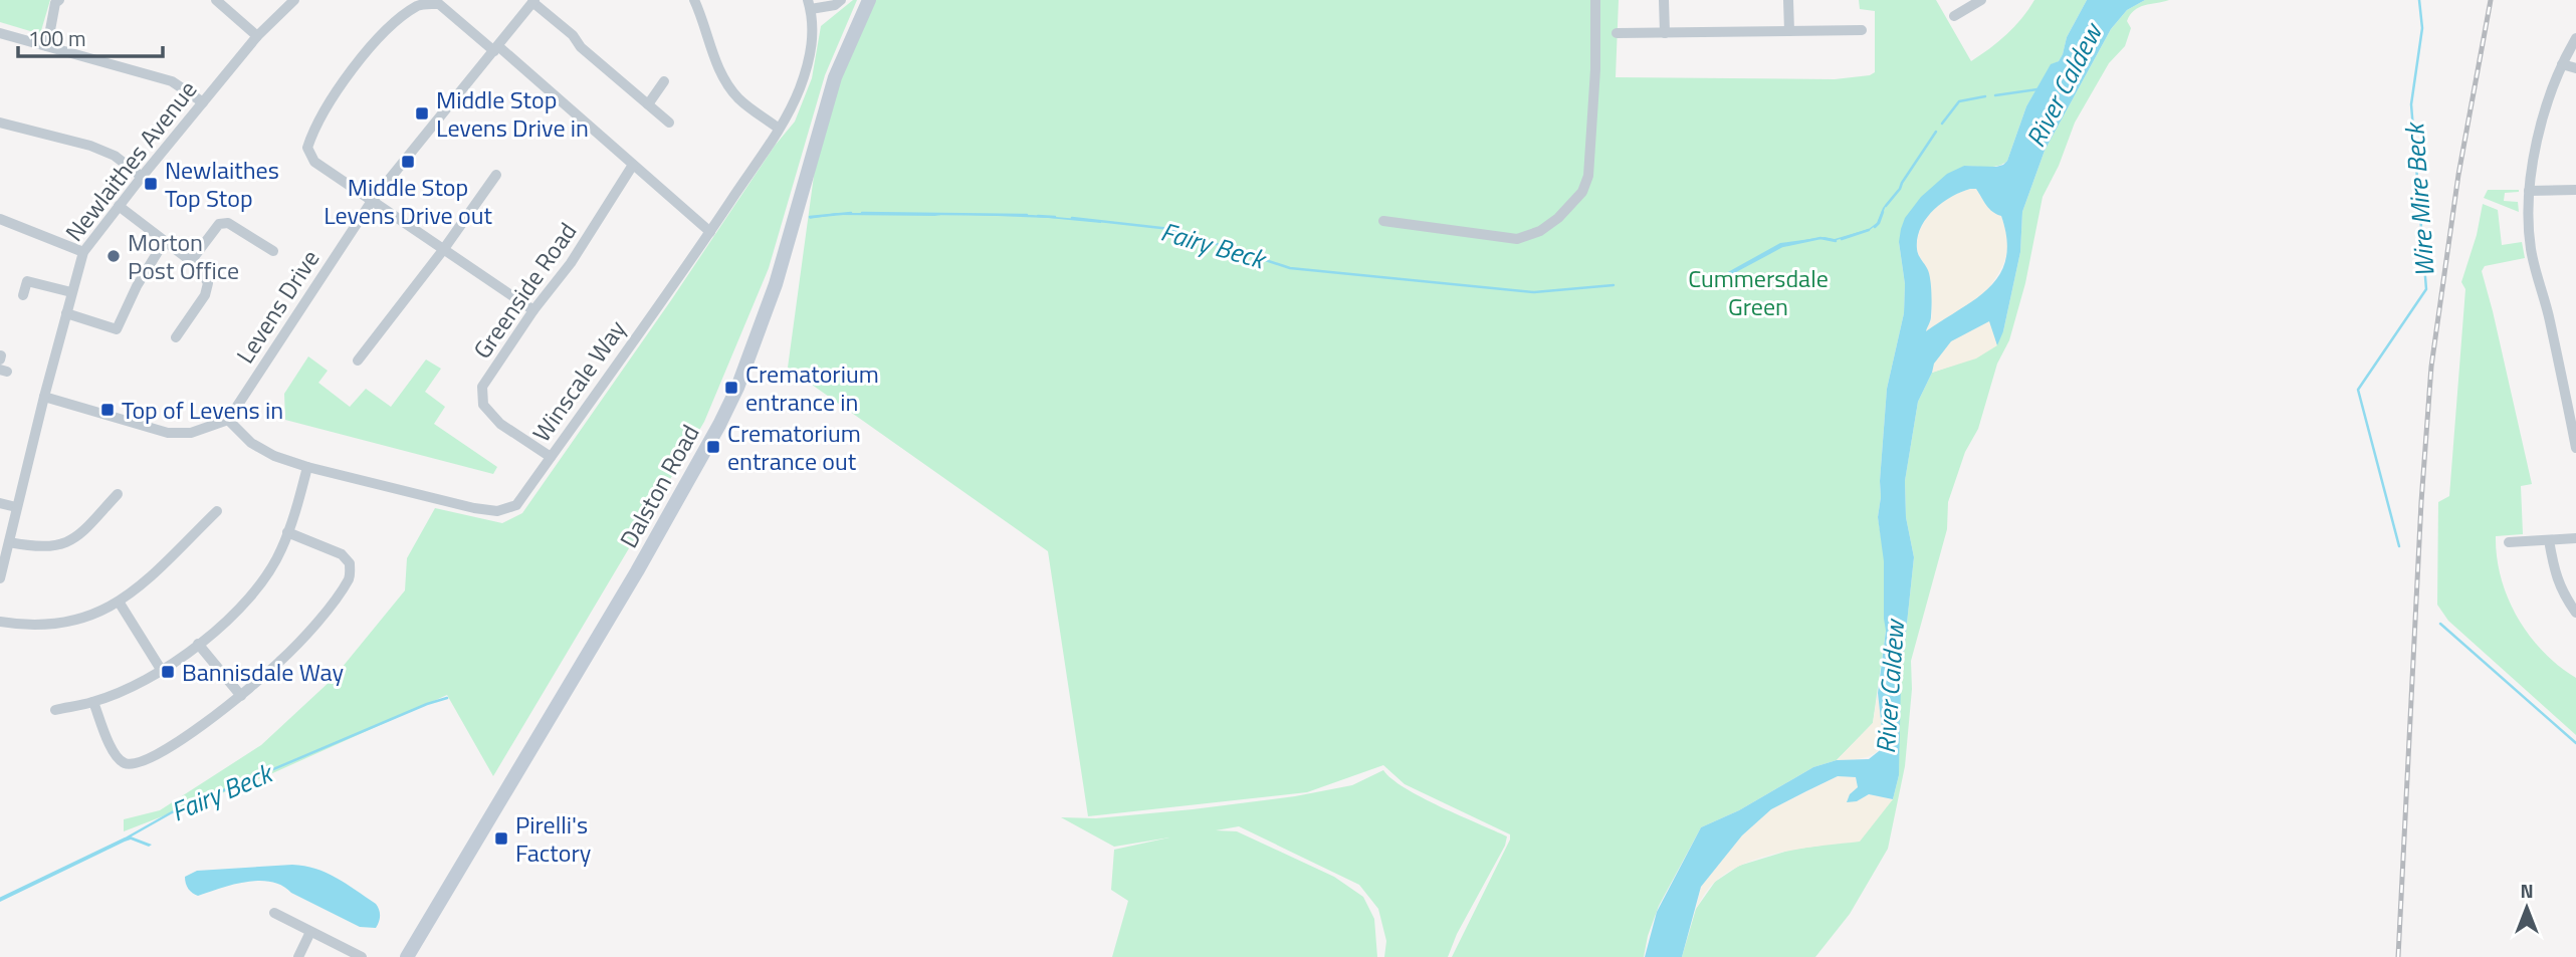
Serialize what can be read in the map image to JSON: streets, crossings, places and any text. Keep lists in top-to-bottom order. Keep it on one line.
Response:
{"streets":{"main road":["Dalston Road"],"street":["Newlaithes Avenue","Greenside Road","Levens Drive","Winscale Way"]},"crossings":[["Greenside Road","Winscale Way"],["Levens Drive","Winscale Way"]],"water":["River Caldew","Wire Mire Beck","Fairy Beck"],"parks":["Cummersdale Green"],"places":{"transit":["Middle Stop Levens Drive in","Middle Stop Levens Drive out","Newlaithes Top Stop","Crematorium entrance in","Top of Levens in","Crematorium entrance out","Bannisdale Way","Pirelli's Factory"],"other":["Morton Post Office"]},"scale_bar":"100 m","north":"top"}
